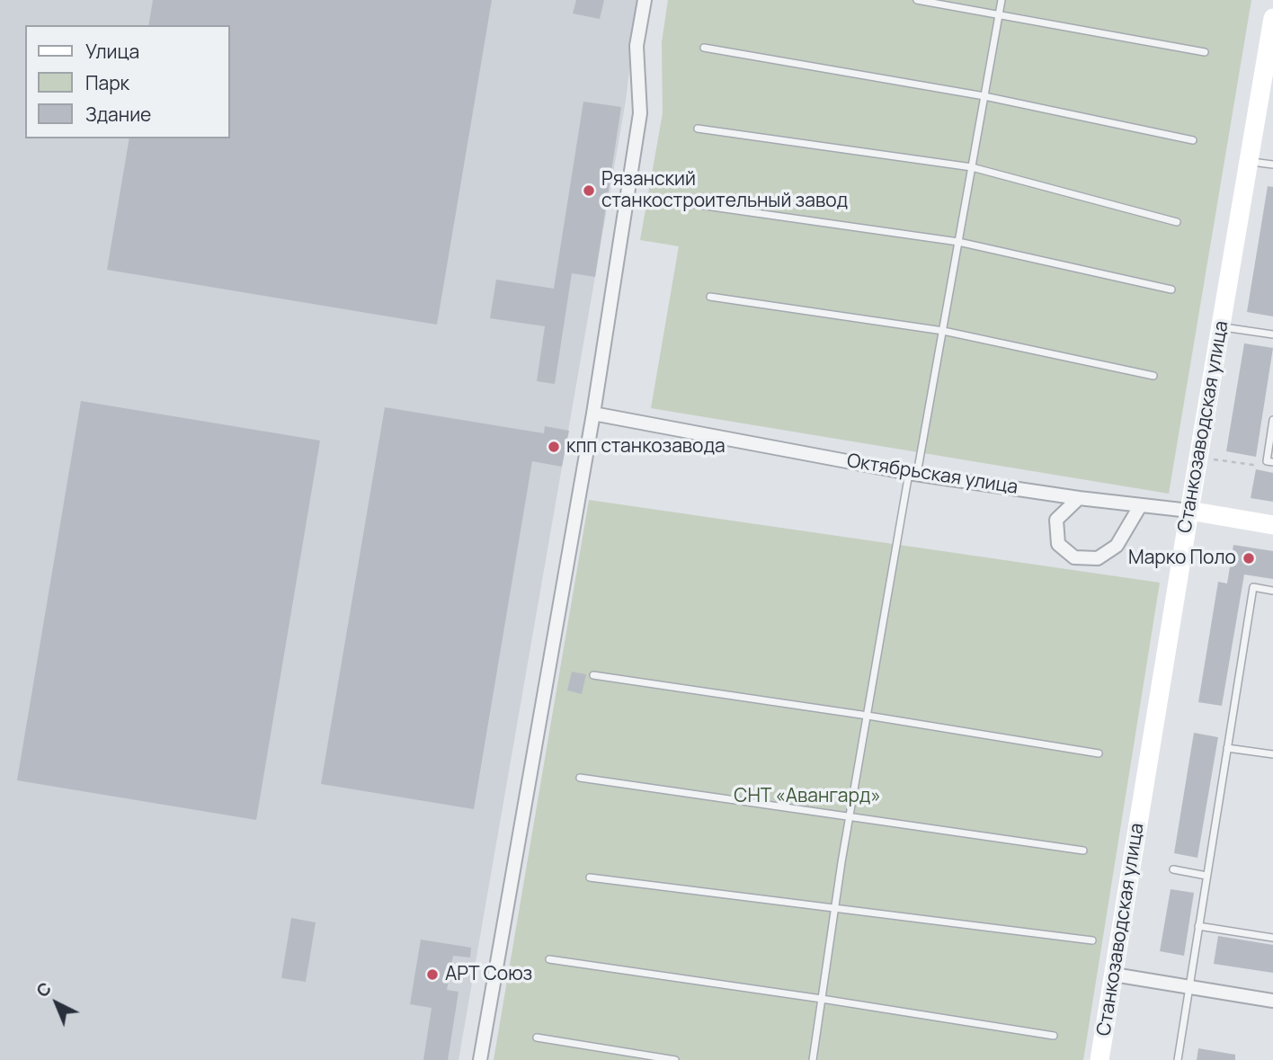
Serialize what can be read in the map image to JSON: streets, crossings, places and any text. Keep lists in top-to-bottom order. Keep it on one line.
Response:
{"streets":{"street":["Станкозаводская улица","Октябрьская улица"]},"crossings":[["Станкозаводская улица","Октябрьская улица"]],"parks":["СНТ «Авангард»"],"places":["Рязанский станкостроительный завод","кпп станкозавода","Марко Поло","АРТ Союз"],"legend":["Улица","Парк","Здание"],"north":"top left"}
